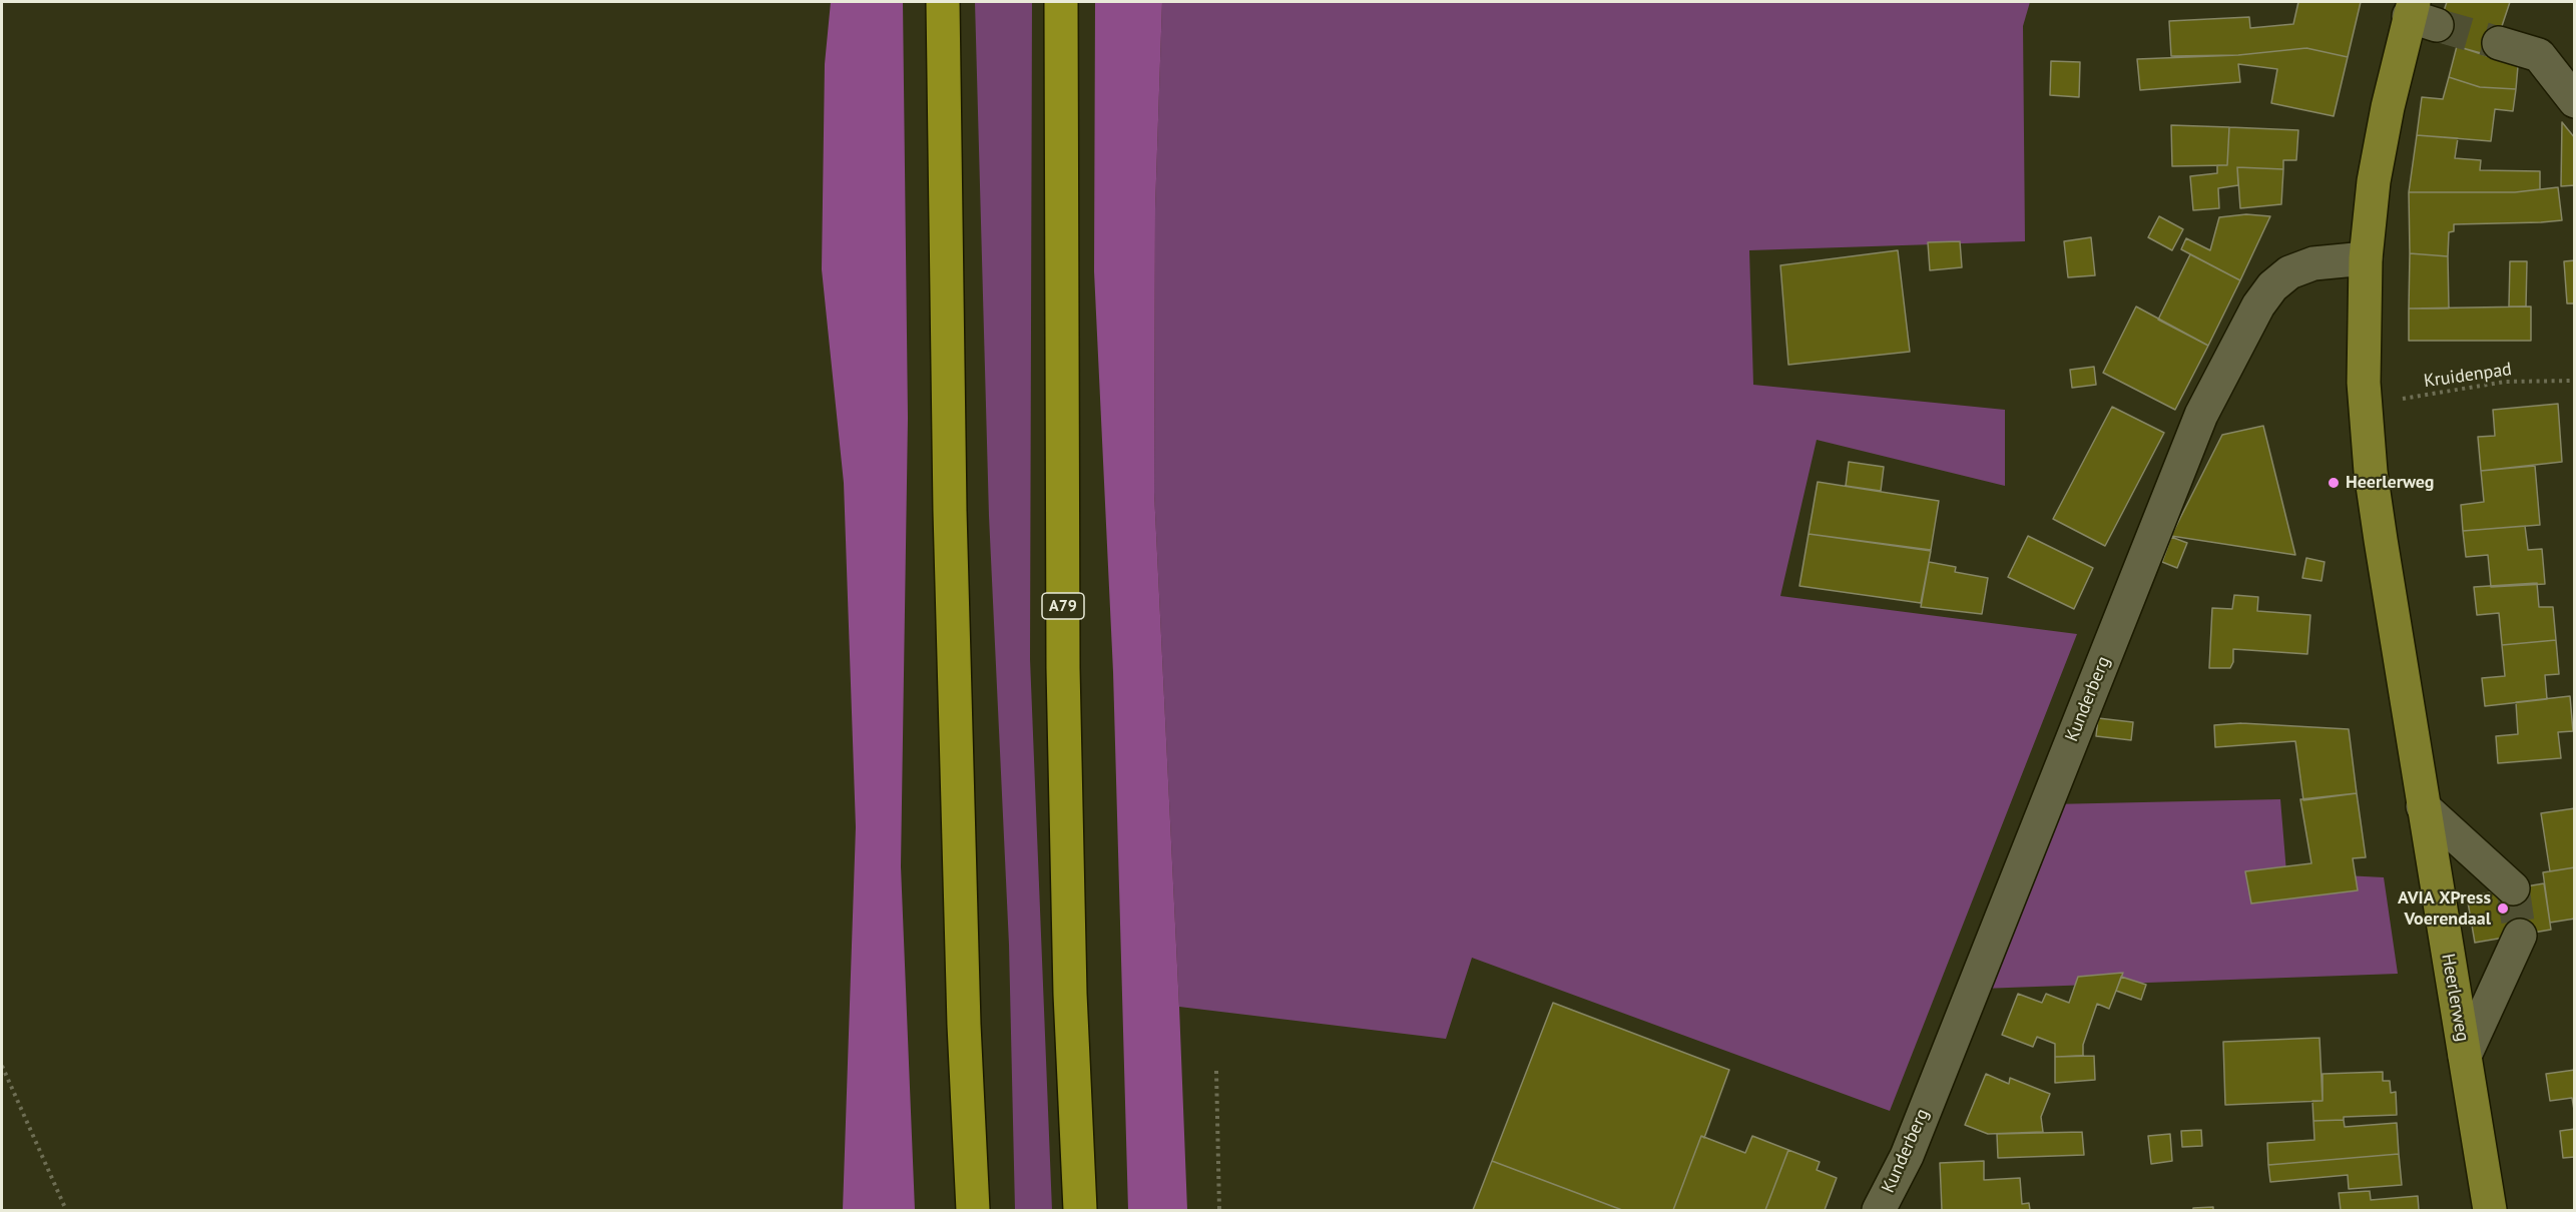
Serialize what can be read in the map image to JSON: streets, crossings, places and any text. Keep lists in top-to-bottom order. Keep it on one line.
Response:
{"streets":{"highway":["A79"],"main road":["Heerlerweg"],"street":["Kunderberg"],"path":["Kruidenpad"]},"crossings":[["Kruidenpad","Heerlerweg"],["Kunderberg","Heerlerweg"]],"places":["Heerlerweg","AVIA XPress Voerendaal"]}
